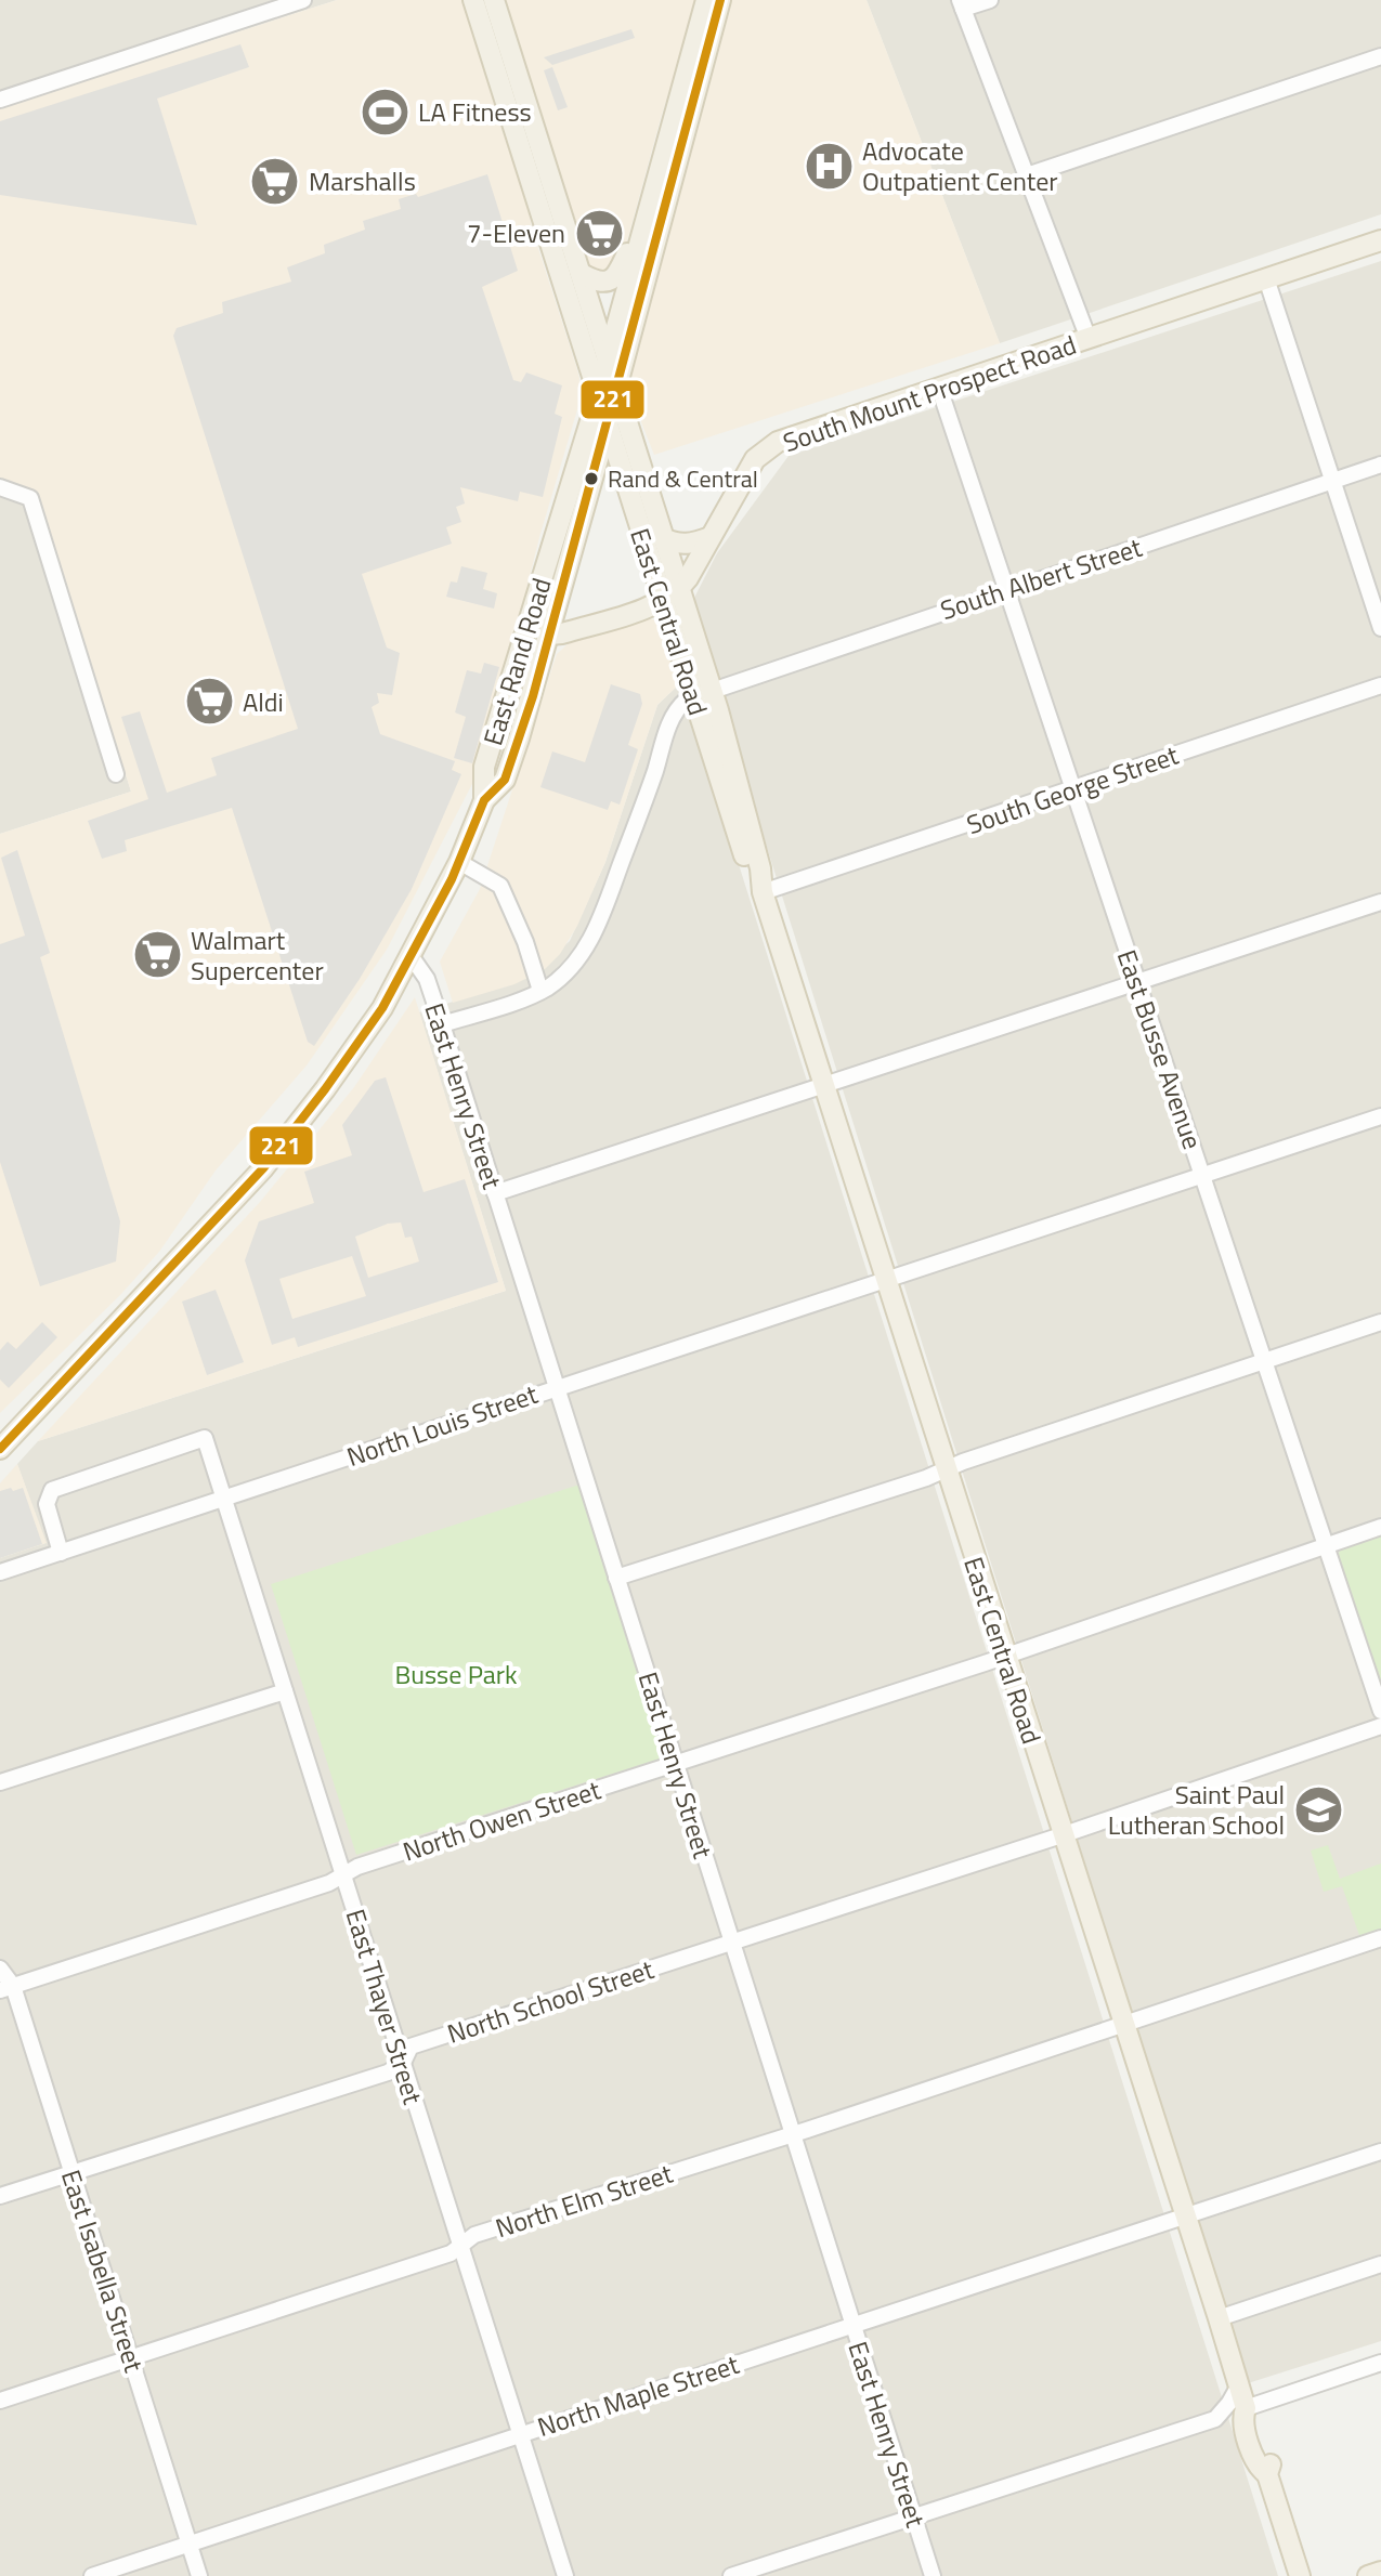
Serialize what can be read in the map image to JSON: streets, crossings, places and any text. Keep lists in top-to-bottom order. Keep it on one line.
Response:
{"streets":{"main road":["South Mount Prospect Road","East Central Road","East Rand Road"],"street":["South Albert Street","South George Street","East Busse Avenue","East Henry Street","North Louis Street","North Owen Street","North School Street","East Thayer Street","North Elm Street","East Isabella Street","North Maple Street"]},"crossings":[["South Mount Prospect Road","East Central Road"],["South Mount Prospect Road","East Rand Road"],["South Mount Prospect Road","East Busse Avenue"],["South Albert Street","East Central Road"],["South Albert Street","East Busse Avenue"],["East Central Road","East Rand Road"],["East Central Road","South George Street"],["East Central Road","North Louis Street"],["East Central Road","North Owen Street"],["East Central Road","North School Street"],["East Central Road","North Elm Street"],["East Central Road","North Maple Street"],["East Rand Road","East Henry Street"],["South George Street","East Busse Avenue"],["East Busse Avenue","North Louis Street"],["East Busse Avenue","North Owen Street"],["East Henry Street","North Louis Street"],["East Henry Street","North Owen Street"],["East Henry Street","North School Street"],["East Henry Street","North Elm Street"],["East Henry Street","North Maple Street"],["North Louis Street","East Thayer Street"],["North Owen Street","East Thayer Street"],["North Owen Street","East Isabella Street"],["North School Street","East Thayer Street"],["North School Street","East Isabella Street"],["East Thayer Street","North Elm Street"],["East Thayer Street","North Maple Street"],["North Elm Street","East Isabella Street"],["East Isabella Street","North Maple Street"]],"parks":["Busse Park"],"places":{"sports":["LA Fitness"],"hospital":["Advocate Outpatient Center"],"supermarket":["Marshalls","7-Eleven","Aldi","Walmart Supercenter"],"other":["Rand & Central"],"school or university":["Saint Paul Lutheran School"]},"lines":["transit line 221"]}
